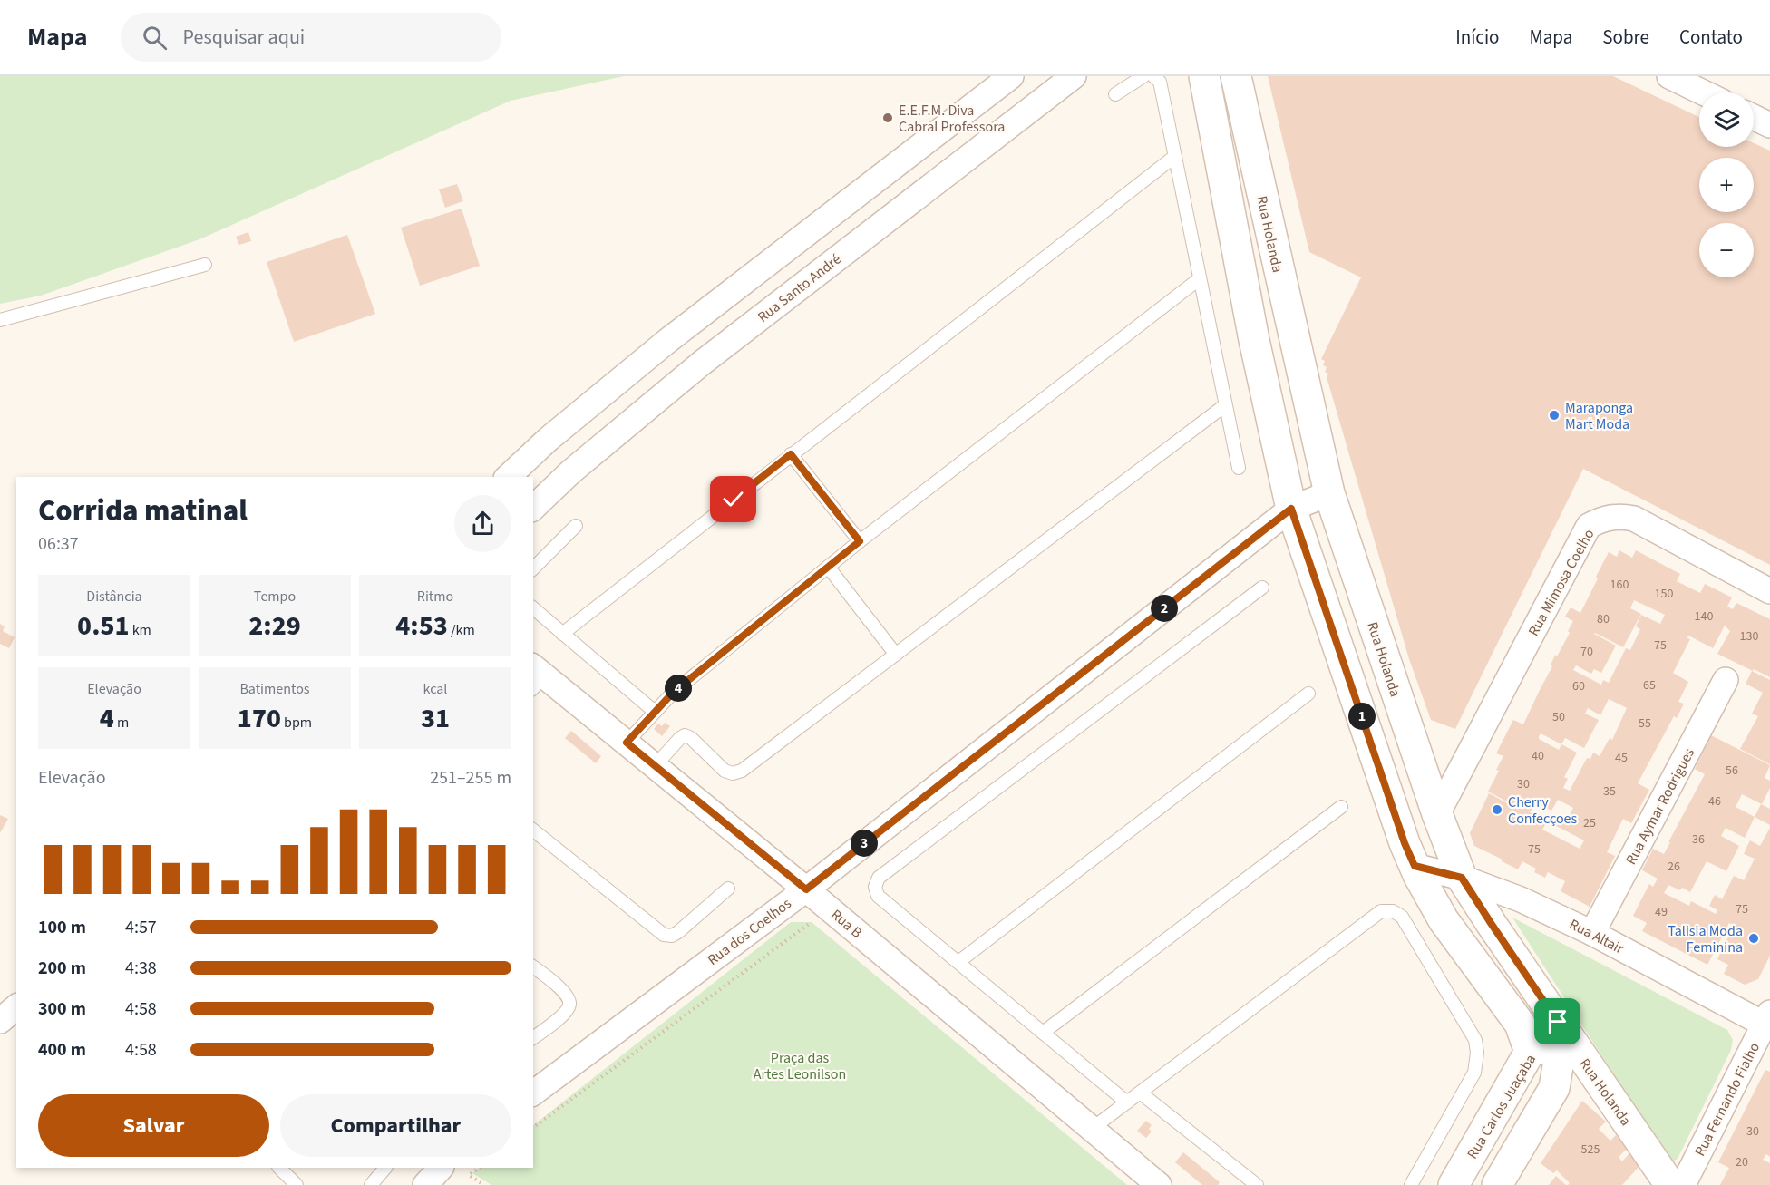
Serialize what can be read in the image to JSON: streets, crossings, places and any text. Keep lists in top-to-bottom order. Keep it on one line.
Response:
{"streets":{"street":["Rua Holanda","Rua Santo André","Rua Mimosa Coelho","Rua Aymar Rodrigues","Rua B","Rua dos Coelhos","Rua Altair","Rua Fernando Fialho","Rua Carlos Juaçaba"]},"crossings":[["Rua Holanda","Rua Mimosa Coelho"],["Rua Holanda","Rua dos Coelhos"],["Rua Holanda","Rua Altair"],["Rua Holanda","Rua Carlos Juaçaba"],["Rua Aymar Rodrigues","Rua Altair"],["Rua B","Rua dos Coelhos"],["Rua Altair","Rua Fernando Fialho"]],"parks":["Praça das Artes Leonilson"],"places":["E.E.F.M. Diva Cabral Professora","Maraponga Mart Moda","Cherry Confecçoes","Talisia Moda Feminina"],"house_numbers":["160","150","140","80","130","75","70","65","60","50","55","40","45","56","30","35","46","25","36","75","26","75","49","30","525","20"],"page":{"header":"Mapa","search":"Pesquisar aqui","nav":["Início","Mapa","Sobre","Contato"],"map_buttons":["+","−"],"heading":["Corrida matinal","06:37"],"stats":[["Distância","0.51 km"],["Tempo","2:29"],["Ritmo","4:53 /km"],["Elevação","4 m"],["Batimentos","170 bpm"],["kcal","31"]],"pins":["2","4","1","3"],"chart":["Elevação","251–255 m"],"list":[{"name":"100 m","note":"4:57"},{"name":"200 m","note":"4:38"},{"name":"300 m","note":"4:58"},{"name":"400 m","note":"4:58"}],"buttons":["Salvar","Compartilhar"]}}
